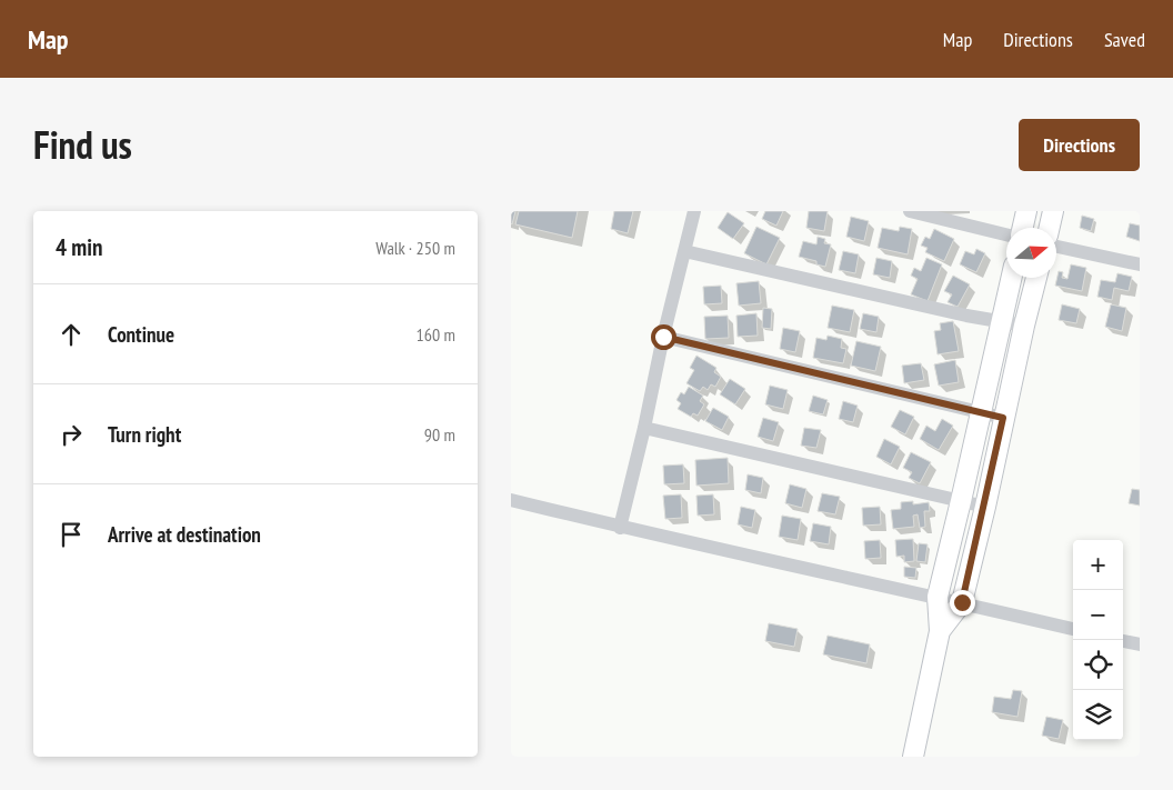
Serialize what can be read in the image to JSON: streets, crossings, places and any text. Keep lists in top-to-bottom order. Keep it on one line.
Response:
{"north":"right","page":{"header":"Map","nav":["Map","Directions","Saved"],"title":"Find us","buttons":"Directions","heading":["4 min","Walk · 250 m"],"list":[["Continue","160 m"],["Turn right","90 m"],"Arrive at destination"],"map_buttons":["+","−"]}}
